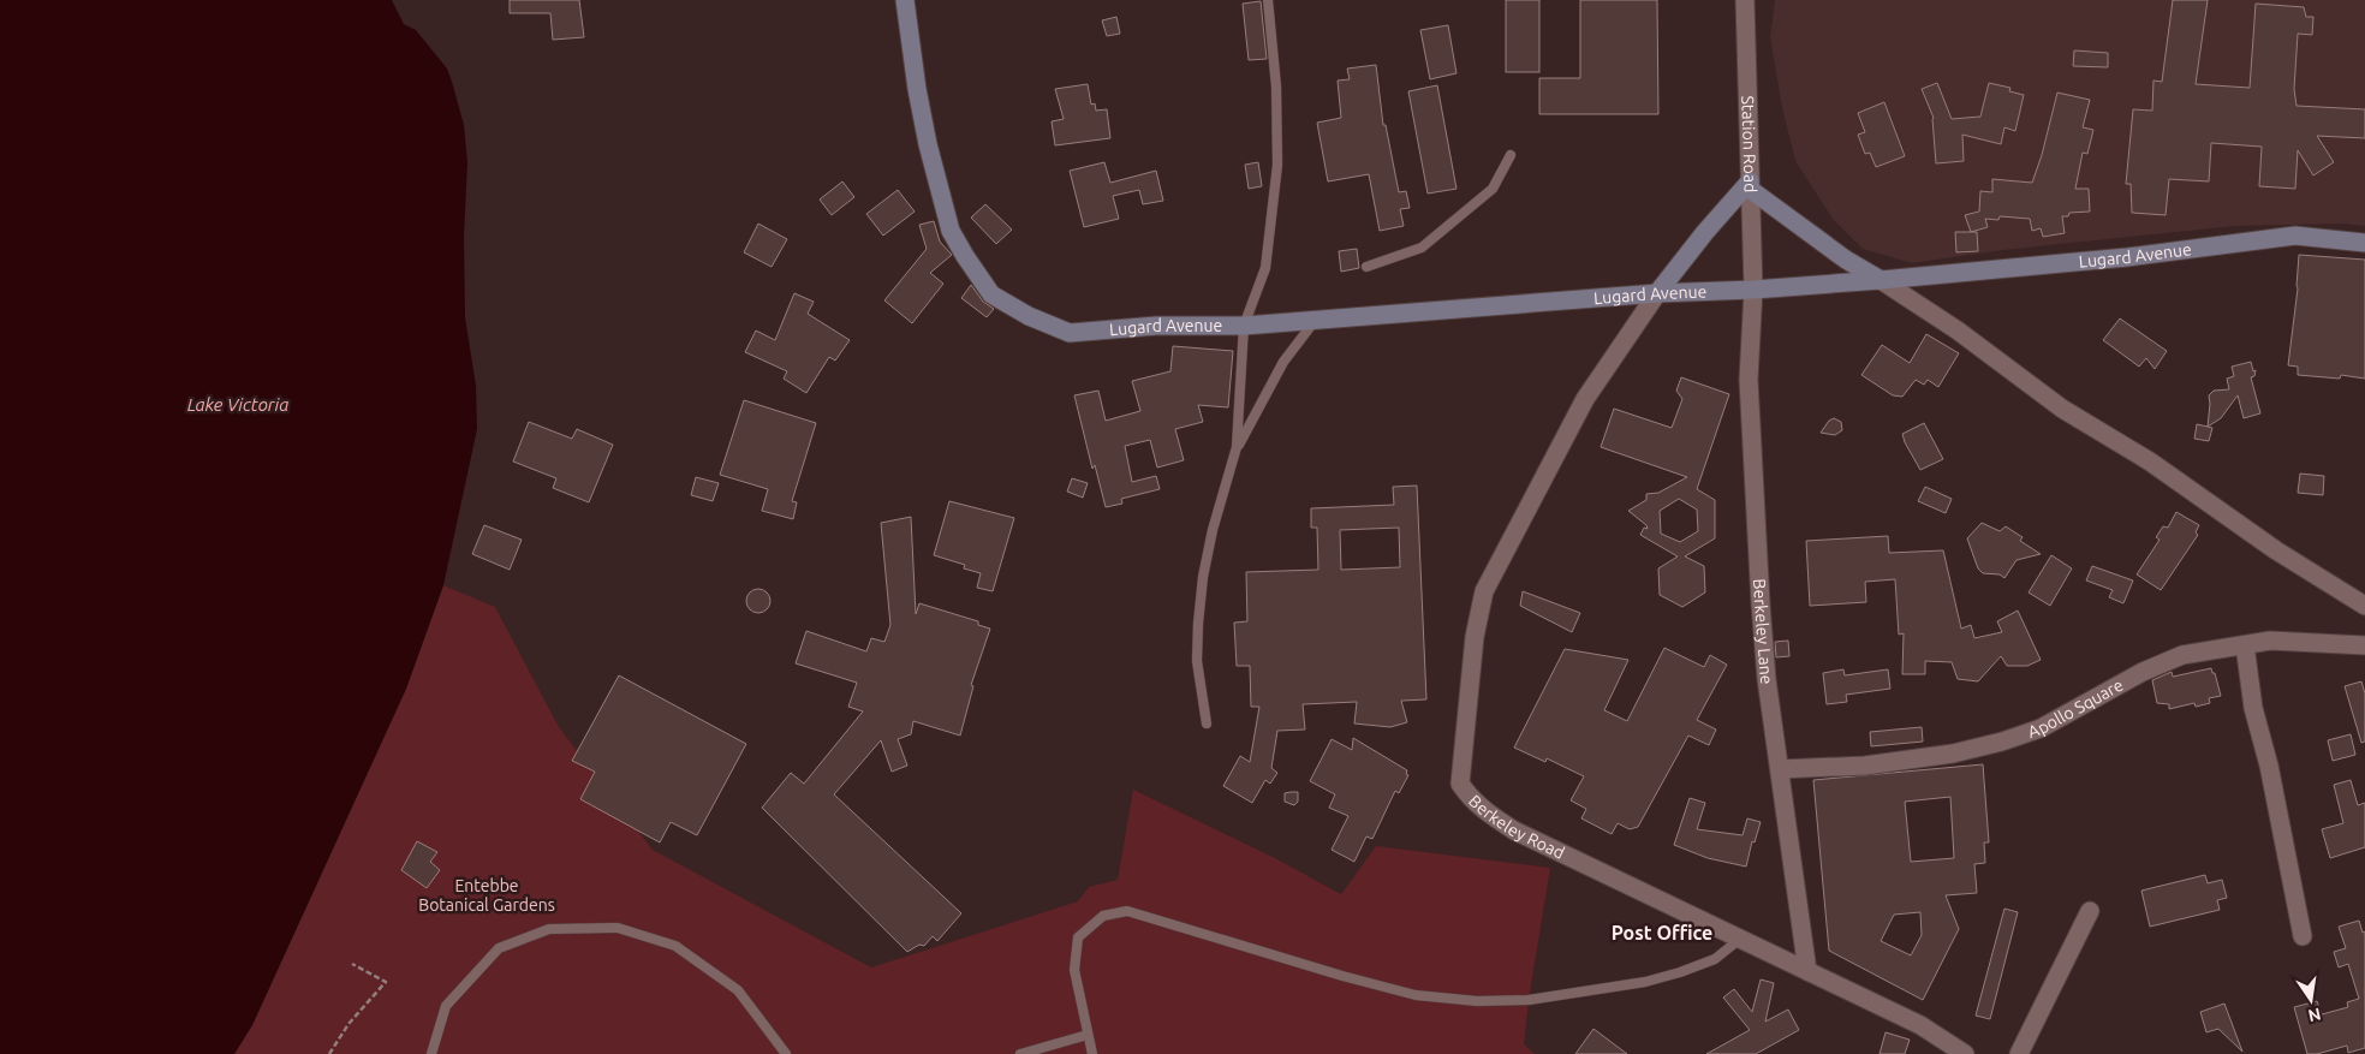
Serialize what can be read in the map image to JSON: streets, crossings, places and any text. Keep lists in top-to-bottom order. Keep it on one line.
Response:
{"streets":{"street":["Station Road","Lugard Avenue","Berkeley Lane","Apollo Square","Berkeley Road"]},"crossings":[["Station Road","Lugard Avenue"],["Station Road","Berkeley Lane"],["Lugard Avenue","Berkeley Lane"],["Lugard Avenue","Berkeley Road"],["Berkeley Lane","Apollo Square"],["Berkeley Lane","Berkeley Road"]],"districts":["Post Office"],"water":["Lake Victoria"],"parks":["Entebbe Botanical Gardens"],"north":"bottom"}
